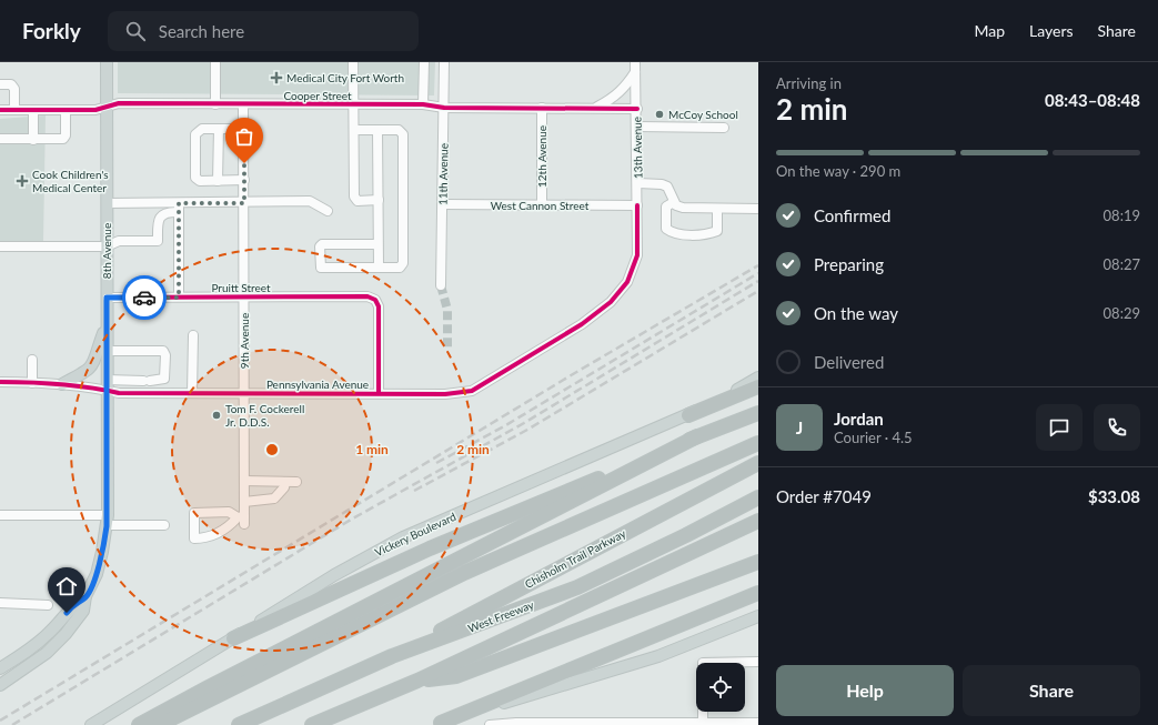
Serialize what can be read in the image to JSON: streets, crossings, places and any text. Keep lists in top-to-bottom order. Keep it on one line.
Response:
{"streets":{"highway":["Chisholm Trail Parkway","West Freeway"],"main road":["8th Avenue","Vickery Boulevard"],"street":["Cooper Street","13th Avenue","12th Avenue","11th Avenue","West Cannon Street","Pruitt Street","9th Avenue","Pennsylvania Avenue"]},"crossings":[["Cooper Street","13th Avenue"],["Cooper Street","12th Avenue"],["Cooper Street","11th Avenue"],["Cooper Street","8th Avenue"],["Cooper Street","9th Avenue"],["13th Avenue","West Cannon Street"],["13th Avenue","Pennsylvania Avenue"],["12th Avenue","West Cannon Street"],["11th Avenue","West Cannon Street"],["West Cannon Street","Pennsylvania Avenue"],["8th Avenue","Pruitt Street"],["8th Avenue","Pennsylvania Avenue"],["Pruitt Street","9th Avenue"],["Pruitt Street","Pennsylvania Avenue"],["9th Avenue","Pennsylvania Avenue"],["Chisholm Trail Parkway","West Freeway"]],"places":{"health":["Medical City Fort Worth","Cook Children's Medical Center"],"other":["McCoy School","Tom F. Cockerell Jr. D.D.S."]},"page":{"header":"Forkly","search":"Search here","nav":["Map","Layers","Share"],"heading":["2 min","Arriving in","08:43–08:48"],"panel":["Jordan","Courier · 4.5","Order #7049","$33.08"],"bar":"On the way · 290 m","list":[["Confirmed","08:19"],["Preparing","08:27"],["On the way","08:29"],"Delivered"],"round":"J","buttons":["Help","Share"]},"rings":["1 min","2 min"]}
